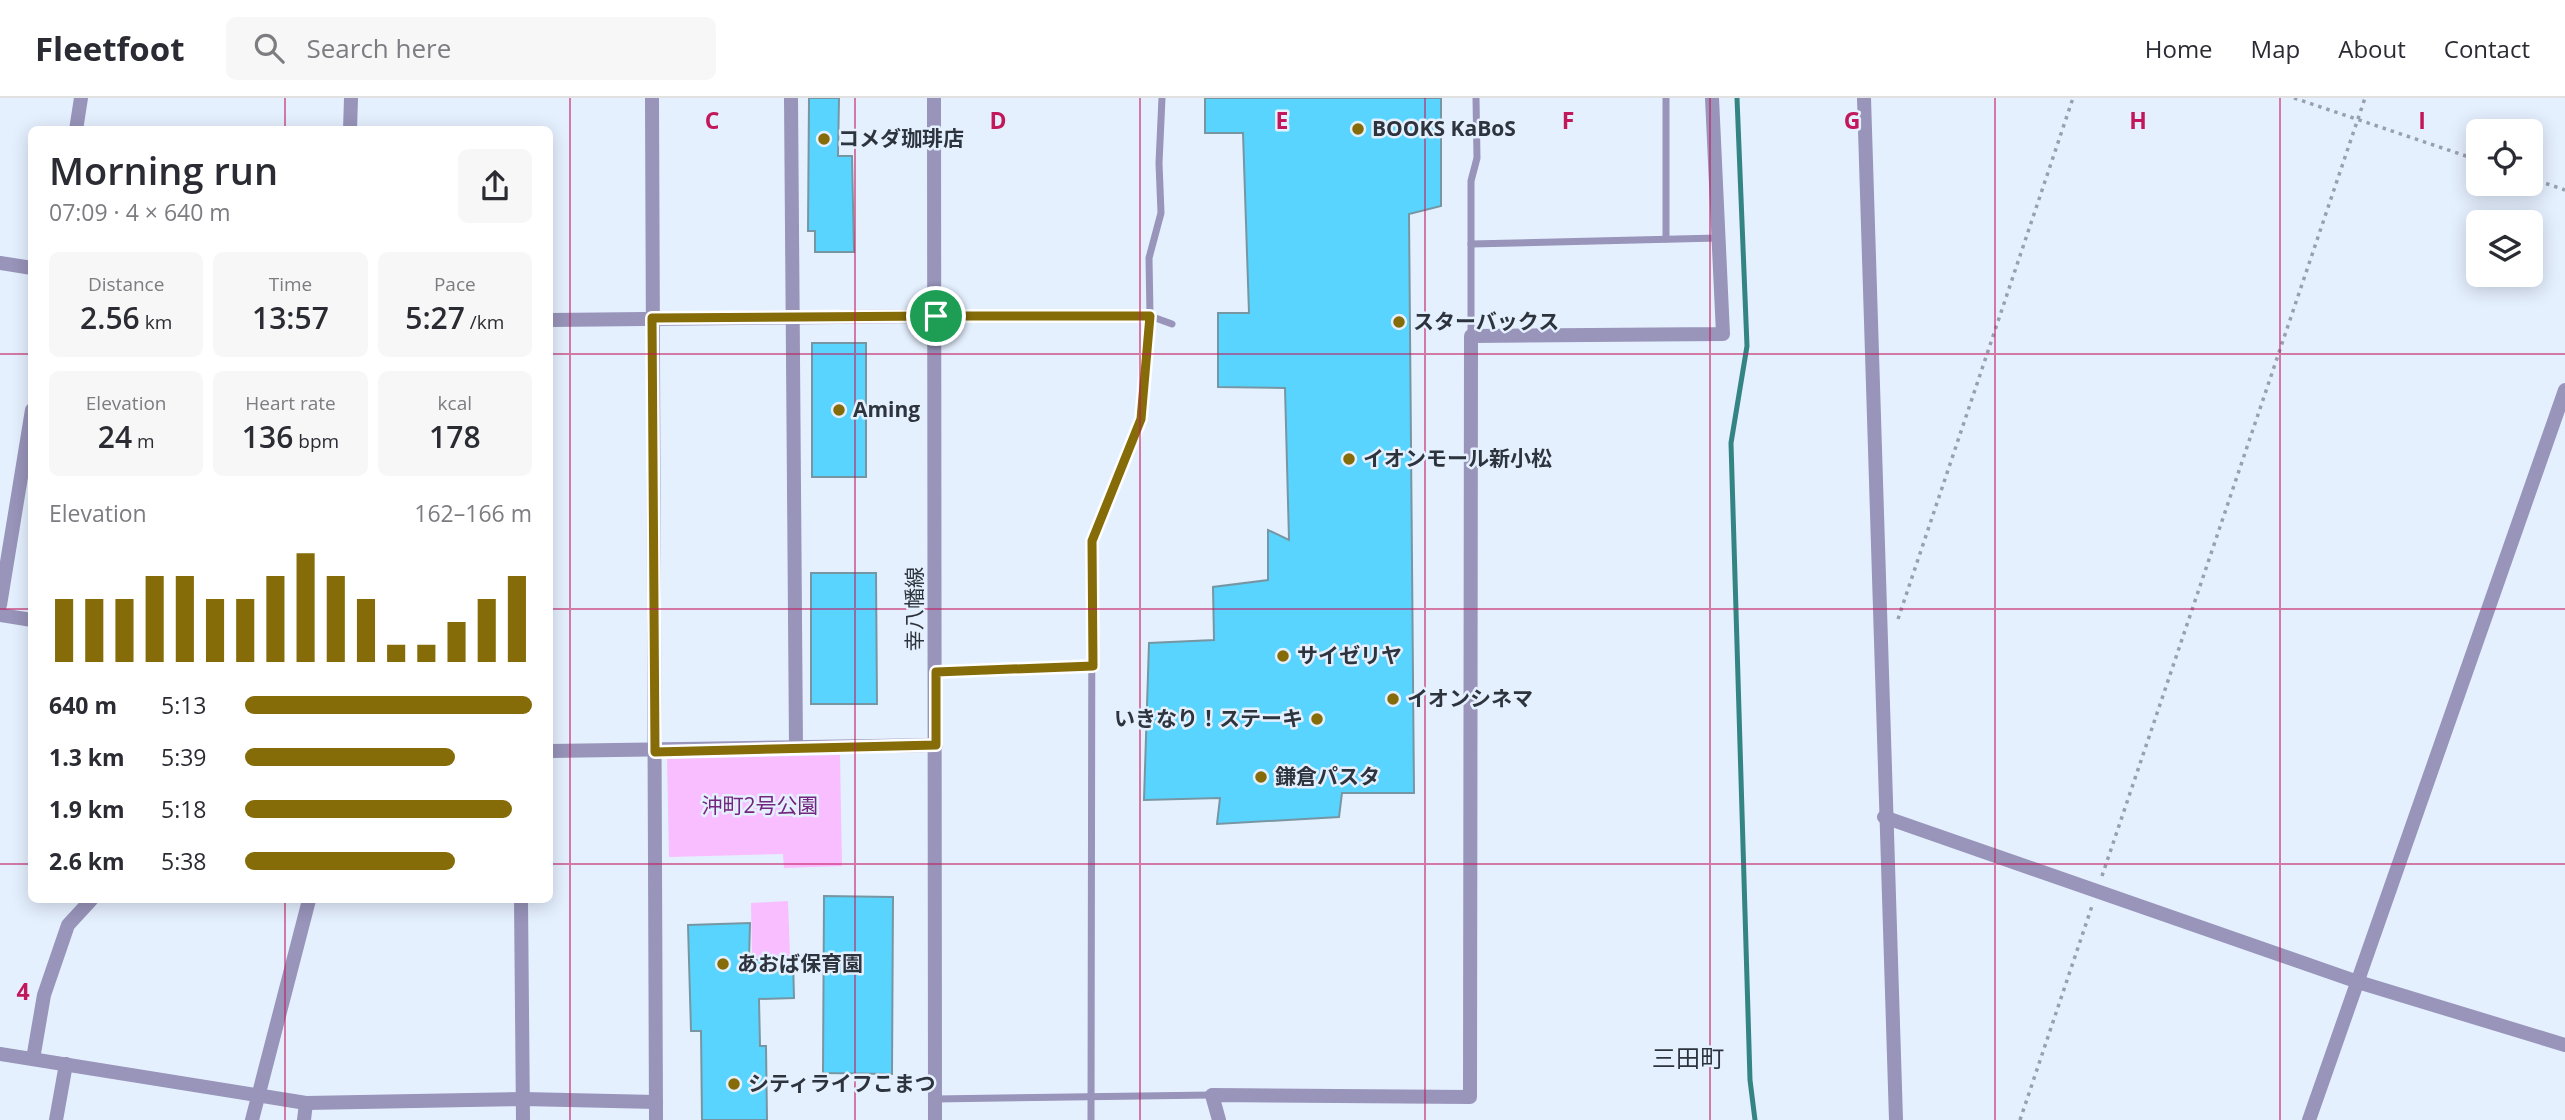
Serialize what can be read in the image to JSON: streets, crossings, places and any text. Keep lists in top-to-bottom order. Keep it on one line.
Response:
{"streets":{"street":["幸八幡線"]},"districts":["三田町"],"parks":["沖町2号公園"],"places":["BOOKS KaBoS","コメダ珈琲店","スターバックス","Aming","イオンモール新小松","サイゼリヤ","イオンシネマ","いきなり！ステーキ","鎌倉パスタ","あおば保育園","シティライフこまつ"],"page":{"header":"Fleetfoot","search":"Search here","nav":["Home","Map","About","Contact"],"heading":["Morning run","07:09 · 4 × 640 m"],"stats":[["Distance","2.56 km"],["Time","13:57"],["Pace","5:27 /km"],["Elevation","24 m"],["Heart rate","136 bpm"],["kcal","178"]],"chart":["Elevation","162–166 m"],"list":[{"name":"640 m","note":"5:13"},{"name":"1.3 km","note":"5:39"},{"name":"1.9 km","note":"5:18"},{"name":"2.6 km","note":"5:38"}]},"grid":{"columns":["C","D","E","F","G","H","I"],"rows":["4"]}}
